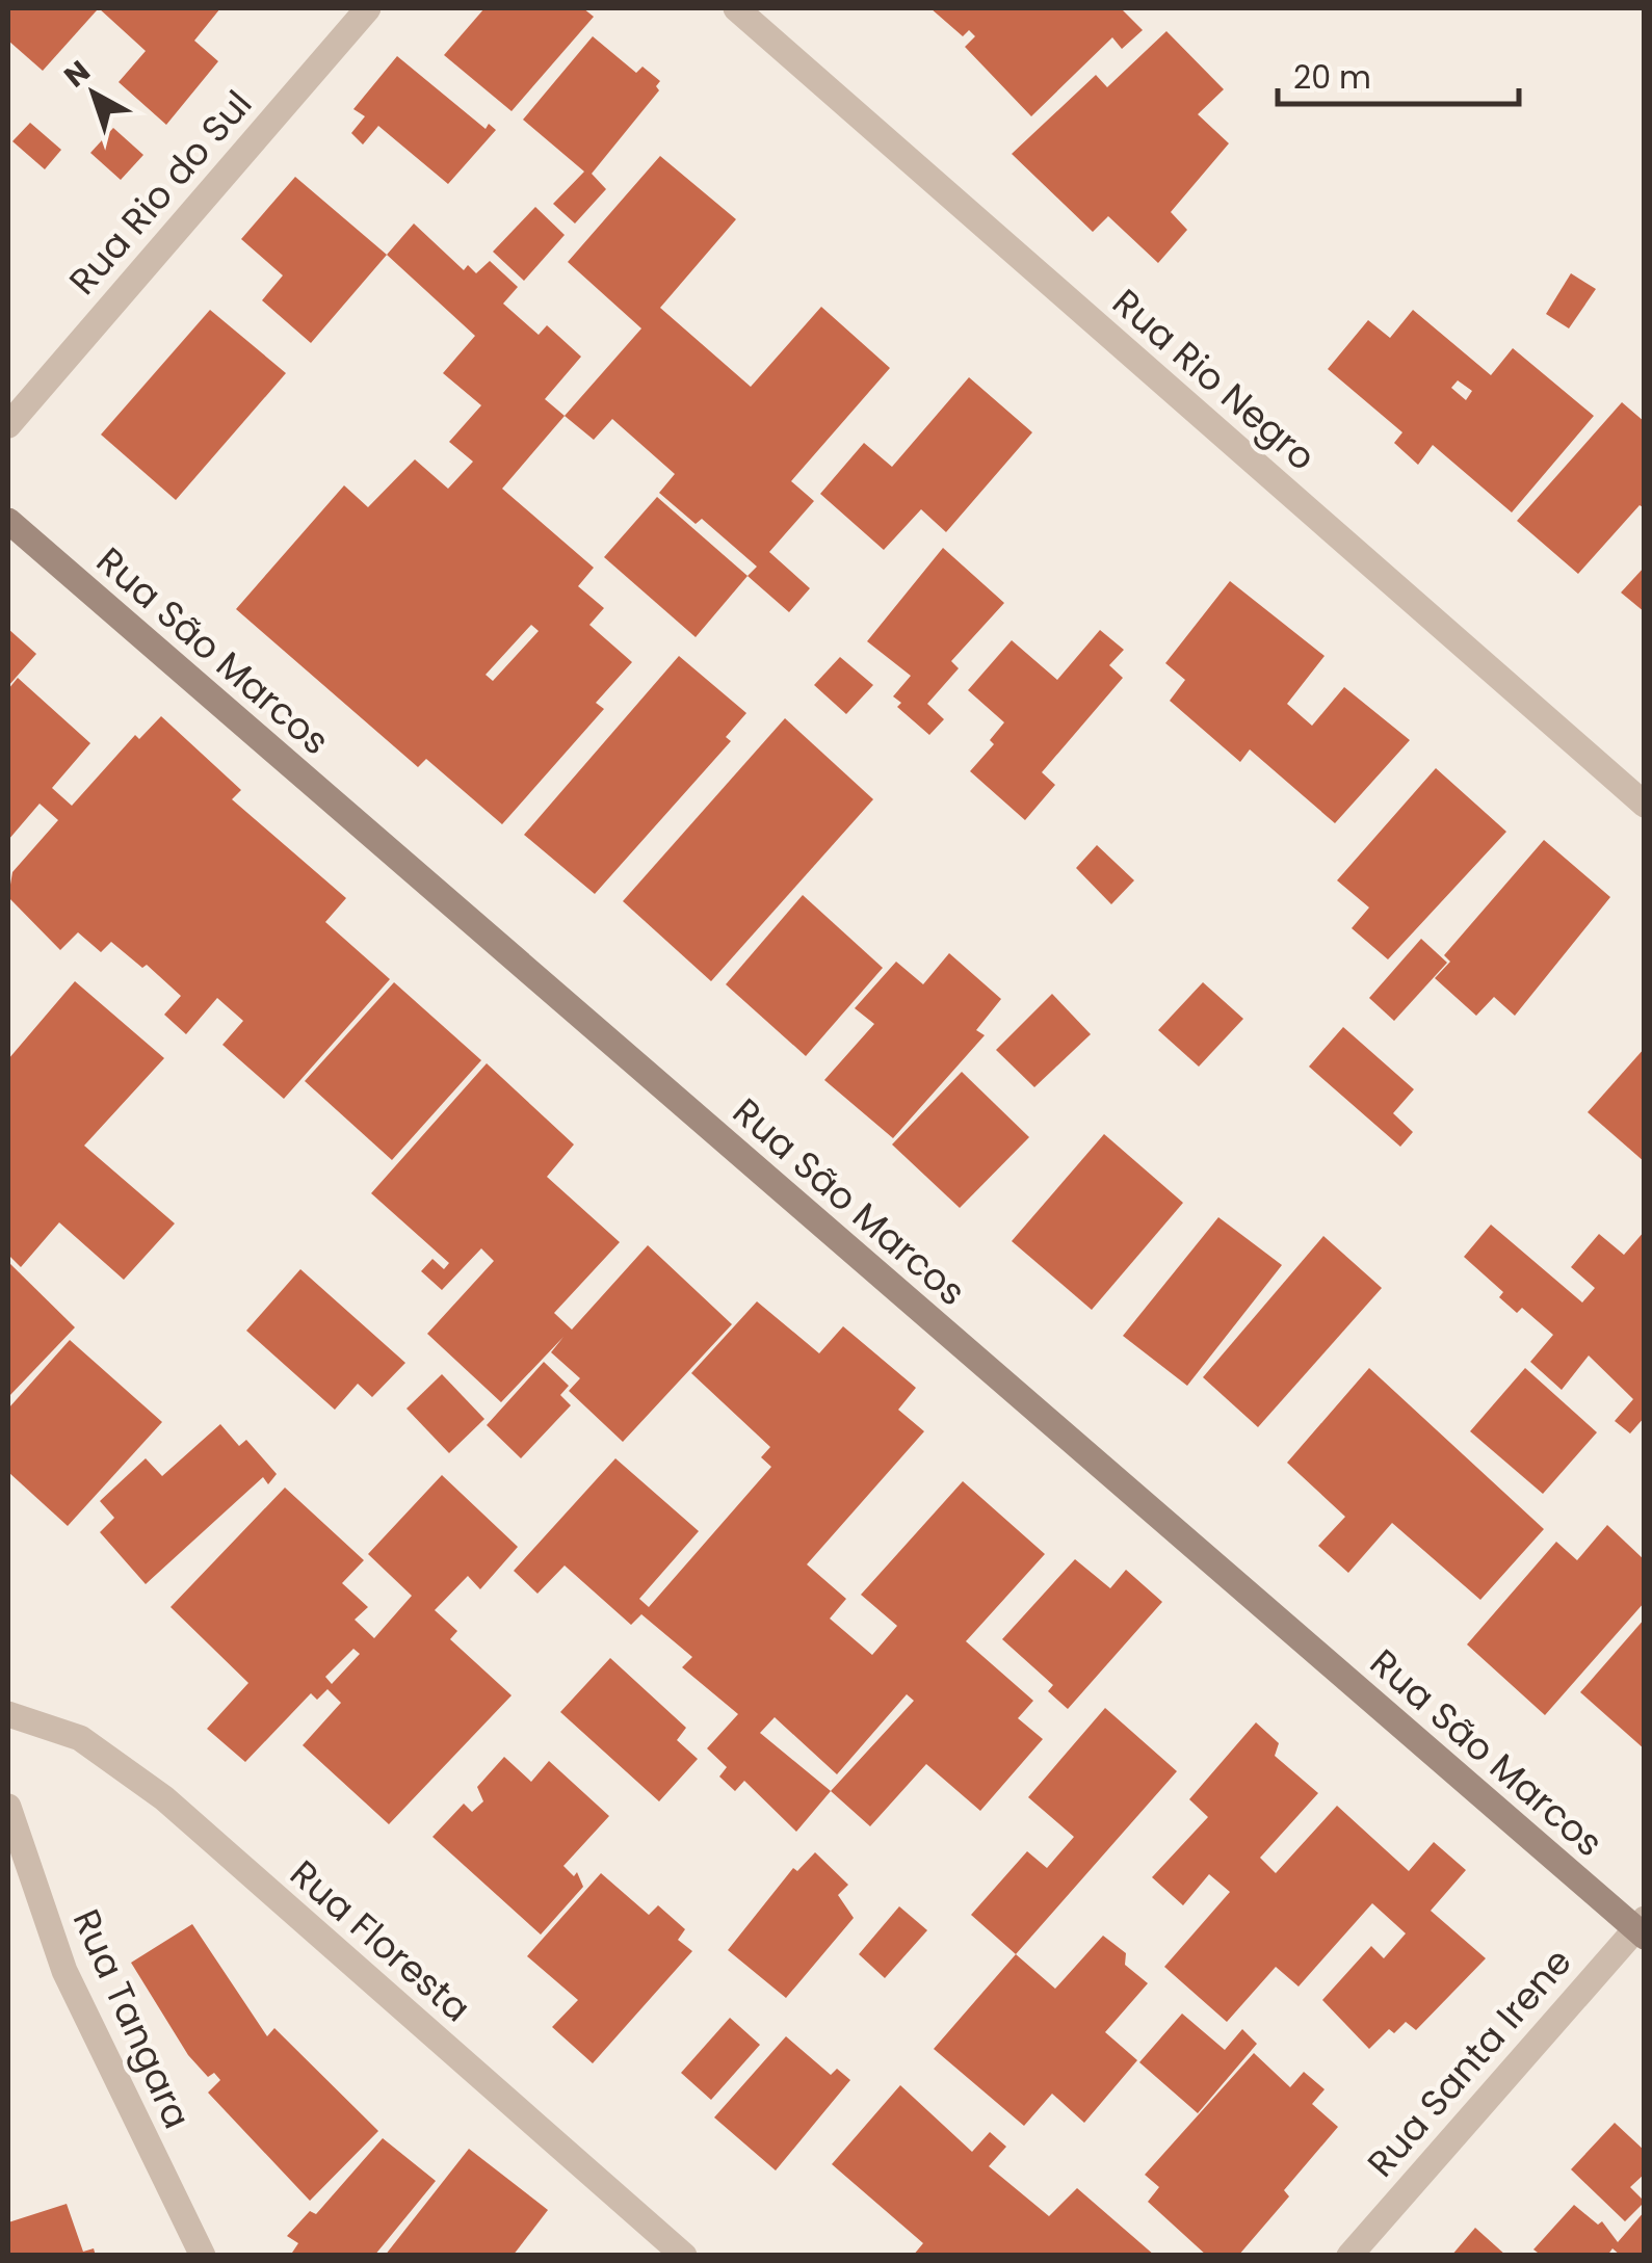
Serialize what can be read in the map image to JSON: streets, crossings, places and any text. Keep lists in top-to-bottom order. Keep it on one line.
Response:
{"streets":{"street":["Rua Rio do Sul","Rua Rio Negro","Rua São Marcos","Rua Floresta","Rua Tangara","Rua Santa Irene"]},"crossings":[["Rua São Marcos","Rua Santa Irene"]],"scale_bar":"20 m","north":"top left"}
